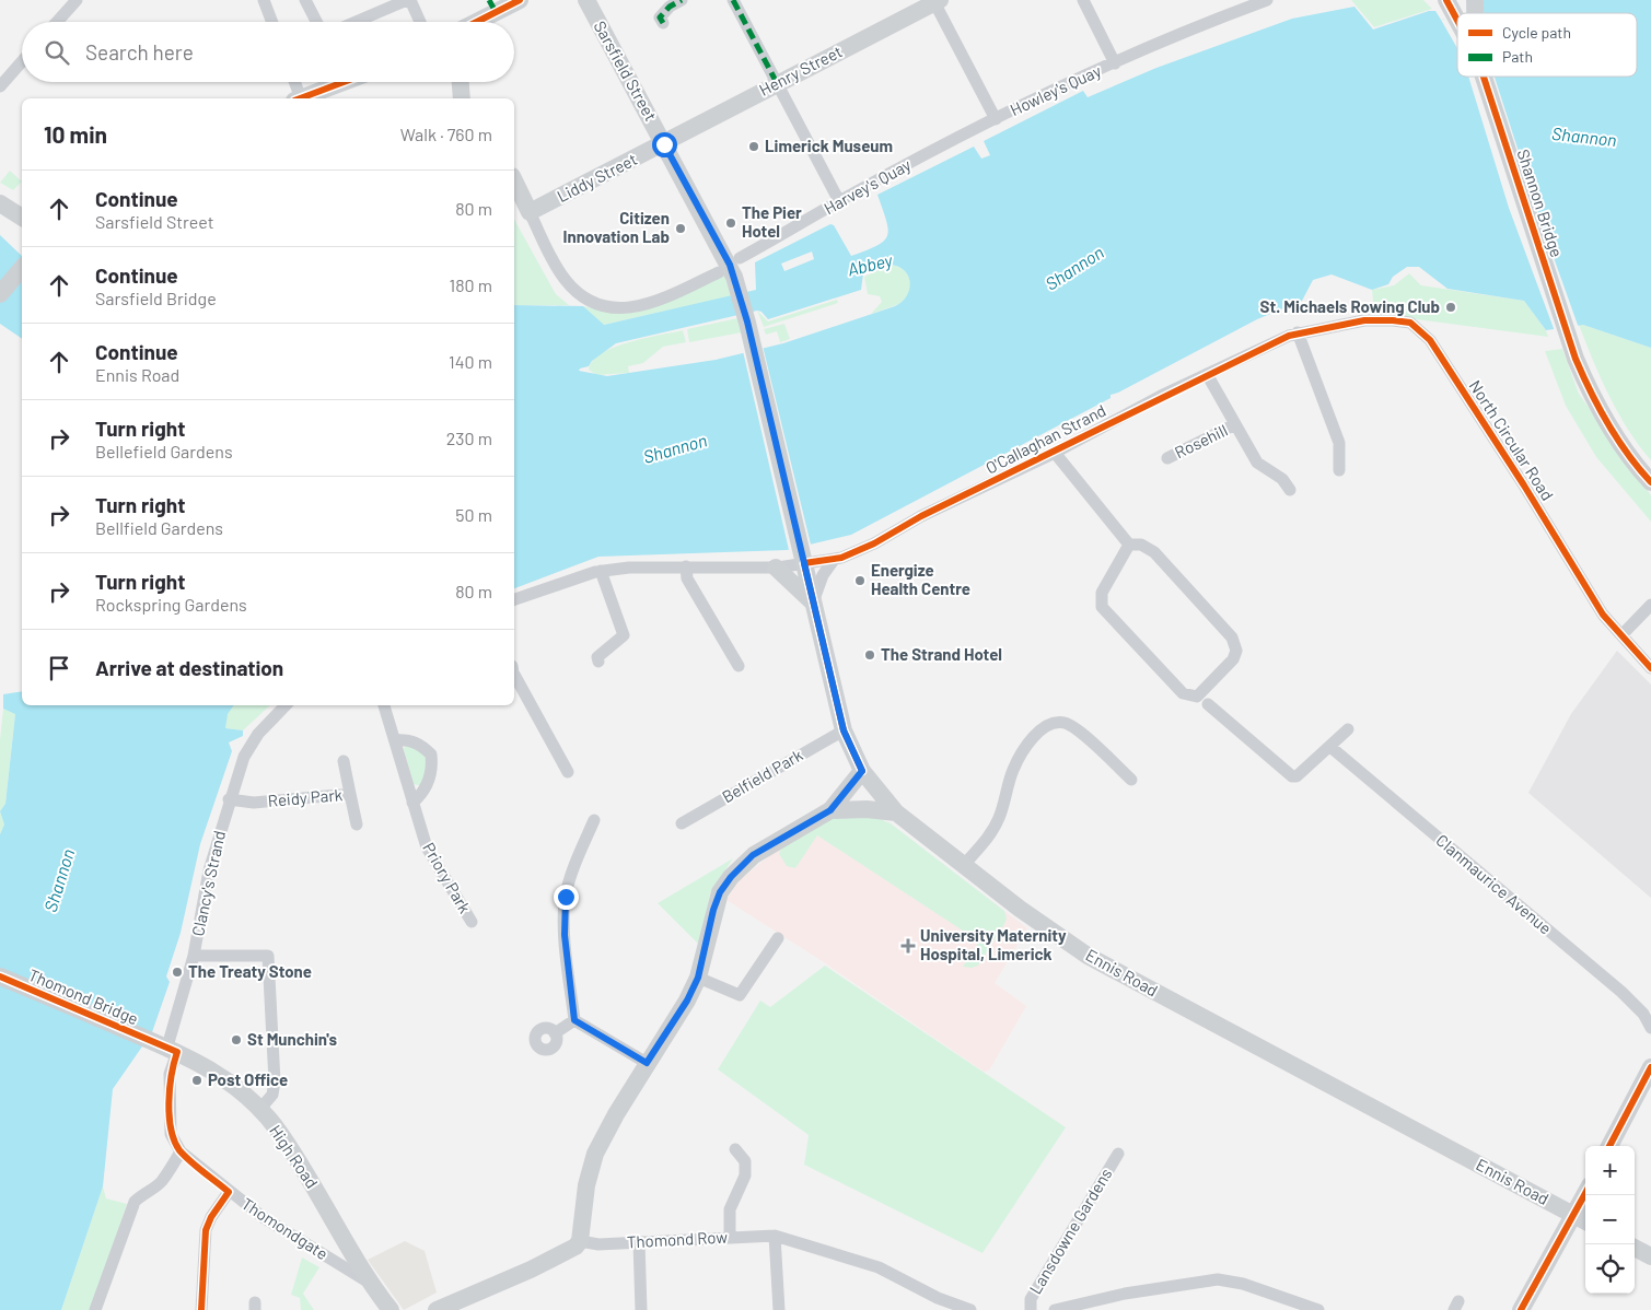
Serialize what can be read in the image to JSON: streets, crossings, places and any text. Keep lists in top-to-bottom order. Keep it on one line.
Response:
{"streets":{"main road":["Sarsfield Street","Henry Street","Liddy Street","Shannon Bridge","Ennis Road","Thomond Bridge","High Road"],"street":["Howley's Quay","Harvey's Quay","O'Callaghan Strand","North Circular Road","Rosehill","Belfield Park","Reidy Park","Priory Park","Clancy's Strand","Clanmaurice Avenue","Thomondgate","Lansdowne Gardens","Thomond Row"]},"crossings":[["Sarsfield Street","Henry Street"],["Sarsfield Street","Liddy Street"],["Sarsfield Street","Harvey's Quay"],["Sarsfield Street","O'Callaghan Strand"],["Sarsfield Street","Ennis Road"],["Henry Street","Liddy Street"],["Howley's Quay","Harvey's Quay"],["Liddy Street","Harvey's Quay"],["O'Callaghan Strand","North Circular Road"],["O'Callaghan Strand","Rosehill"],["O'Callaghan Strand","Ennis Road"],["Belfield Park","Ennis Road"],["Reidy Park","Clancy's Strand"],["Clancy's Strand","Thomond Bridge"],["Clancy's Strand","High Road"],["Clancy's Strand","Thomondgate"],["Thomond Bridge","High Road"],["Thomond Bridge","Thomondgate"],["High Road","Thomondgate"]],"water":["Shannon","Abbey"],"places":{"other":["Limerick Museum","The Pier Hotel","Citizen Innovation Lab","St. Michaels Rowing Club","Energize Health Centre","The Strand Hotel","The Treaty Stone","St Munchin's","Post Office"],"health":["University Maternity Hospital, Limerick"]},"legend":["Cycle path","Path"],"page":{"search":"Search here","heading":["10 min","Walk · 760 m"],"list":[["Continue","Sarsfield Street","80 m"],["Continue","Sarsfield Bridge","180 m"],["Continue","Ennis Road","140 m"],["Turn right","Bellefield Gardens","230 m"],["Turn right","Bellfield Gardens","50 m"],["Turn right","Rockspring Gardens","80 m"],"Arrive at destination"],"map_buttons":["+","−"]}}
